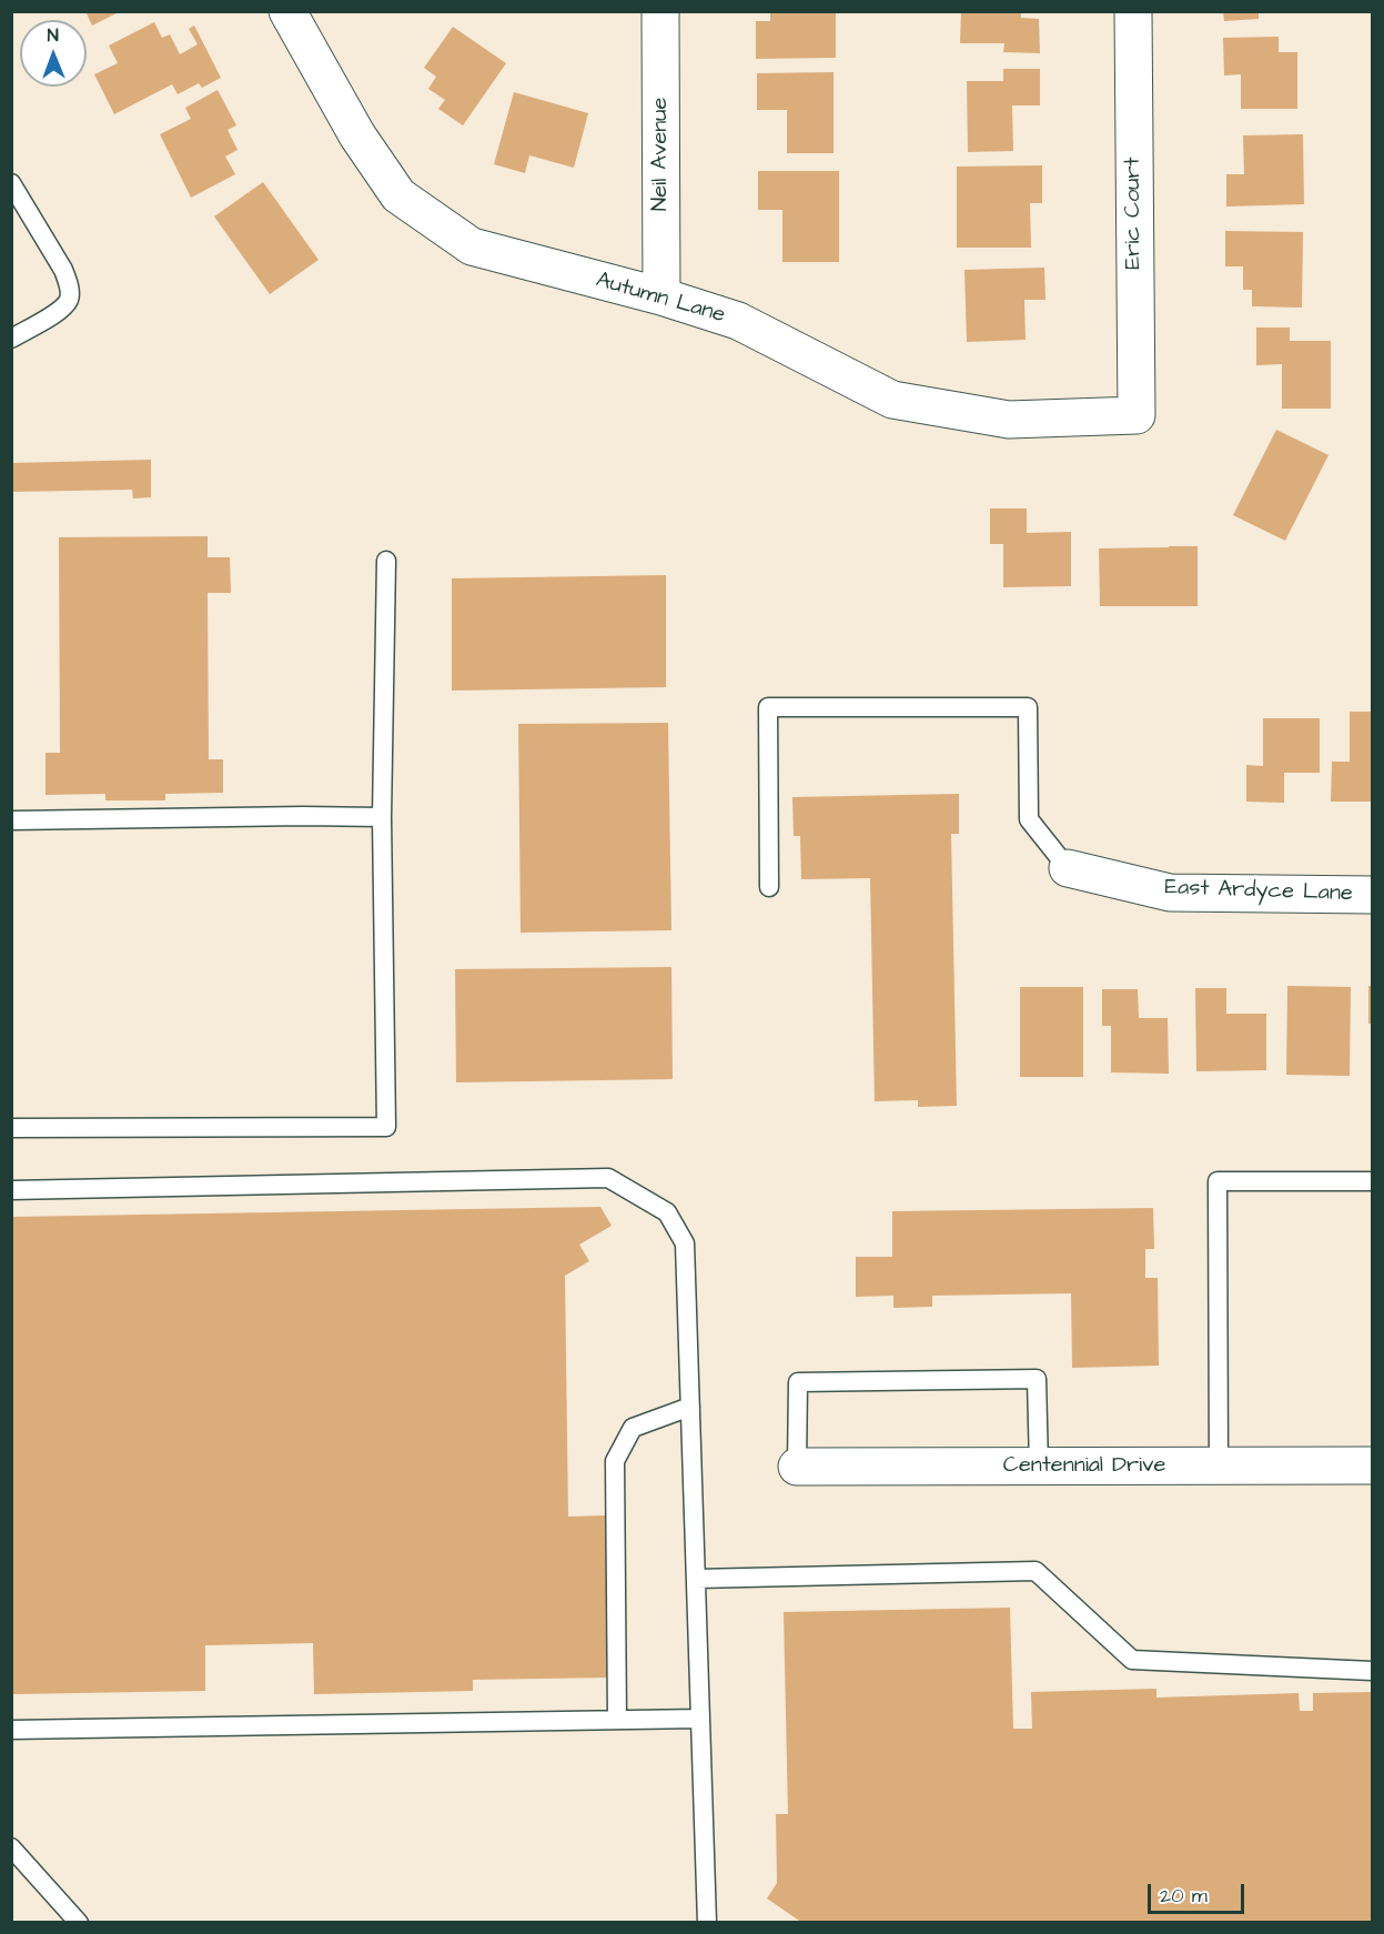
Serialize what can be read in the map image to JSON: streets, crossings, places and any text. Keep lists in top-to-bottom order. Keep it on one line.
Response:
{"streets":{"street":["Neil Avenue","Eric Court","Autumn Lane","East Ardyce Lane","Centennial Drive"]},"crossings":[["Neil Avenue","Autumn Lane"],["Eric Court","Autumn Lane"]],"scale_bar":"20 m","north":"top"}
